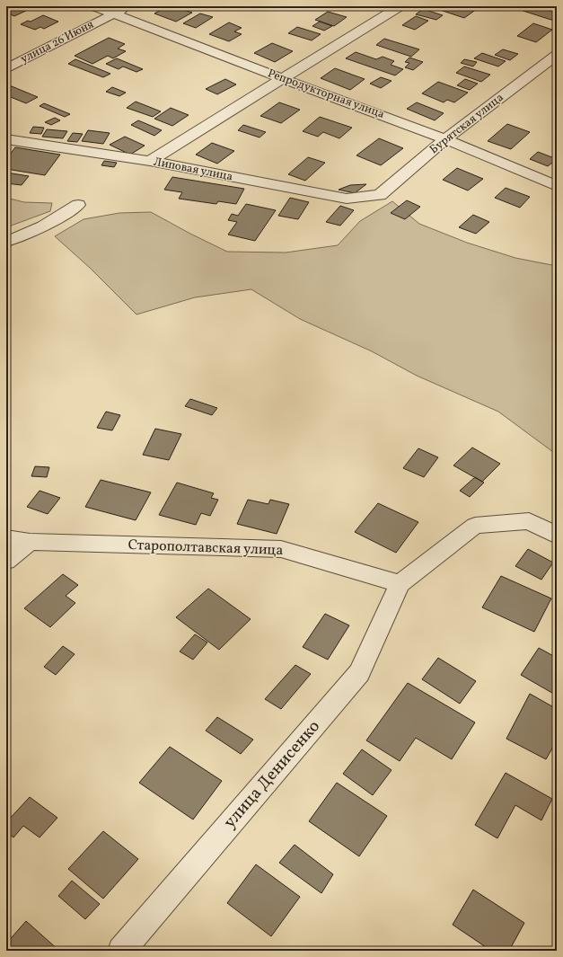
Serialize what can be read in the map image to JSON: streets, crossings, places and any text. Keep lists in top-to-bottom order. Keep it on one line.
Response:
{"streets":{"street":["улица 26 Июня","Репродукторная улица","Бурятская улица","Липовая улица","Старополтавская улица","улица Денисенко"]},"crossings":[["улица 26 Июня","Репродукторная улица"],["Репродукторная улица","Бурятская улица"],["Бурятская улица","Липовая улица"],["Старополтавская улица","улица Денисенко"]]}
